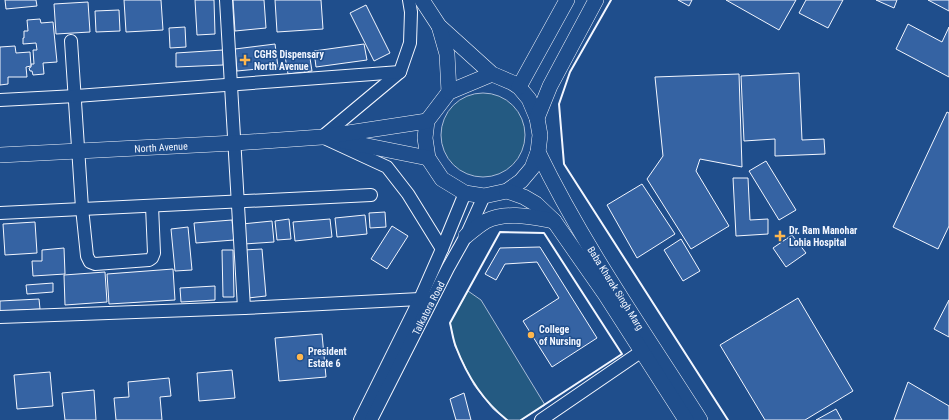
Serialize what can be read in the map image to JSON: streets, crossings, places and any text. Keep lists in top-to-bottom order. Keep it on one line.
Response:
{"streets":{"main road":["North Avenue","Baba Kharak Singh Marg"],"street":["Talkatora Road"]},"crossings":[["North Avenue","Baba Kharak Singh Marg"],["North Avenue","Talkatora Road"],["Baba Kharak Singh Marg","Talkatora Road"]],"places":{"health":["CGHS Dispensary North Avenue","Dr. Ram Manohar Lohia Hospital"],"other":["College of Nursing","President Estate 6"]}}
